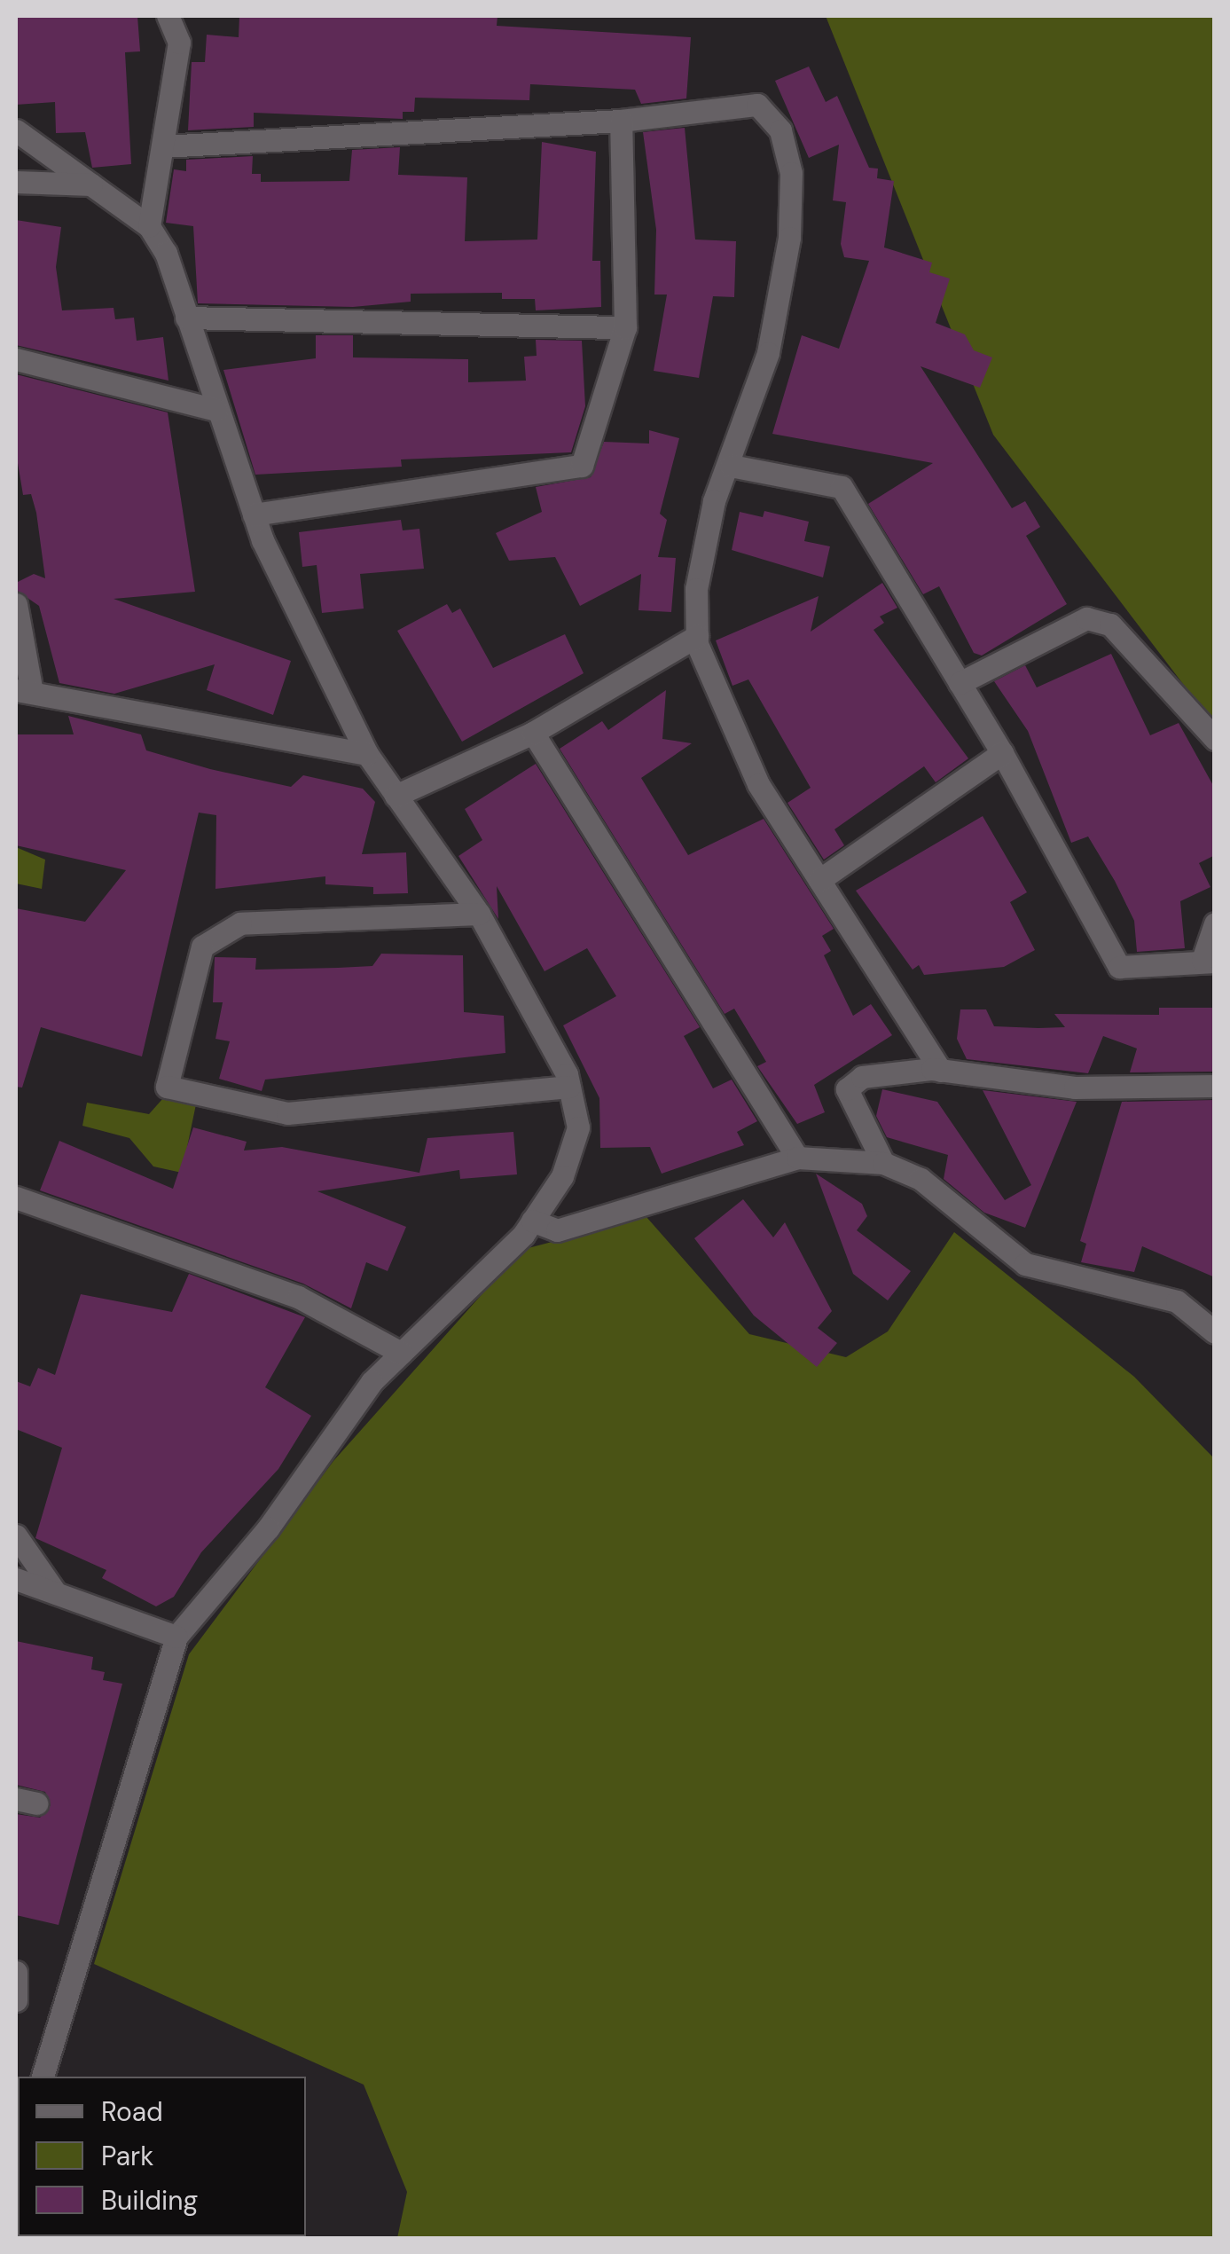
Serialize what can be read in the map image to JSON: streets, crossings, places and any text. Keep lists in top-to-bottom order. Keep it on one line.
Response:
{"legend":["Road","Park","Building"]}
